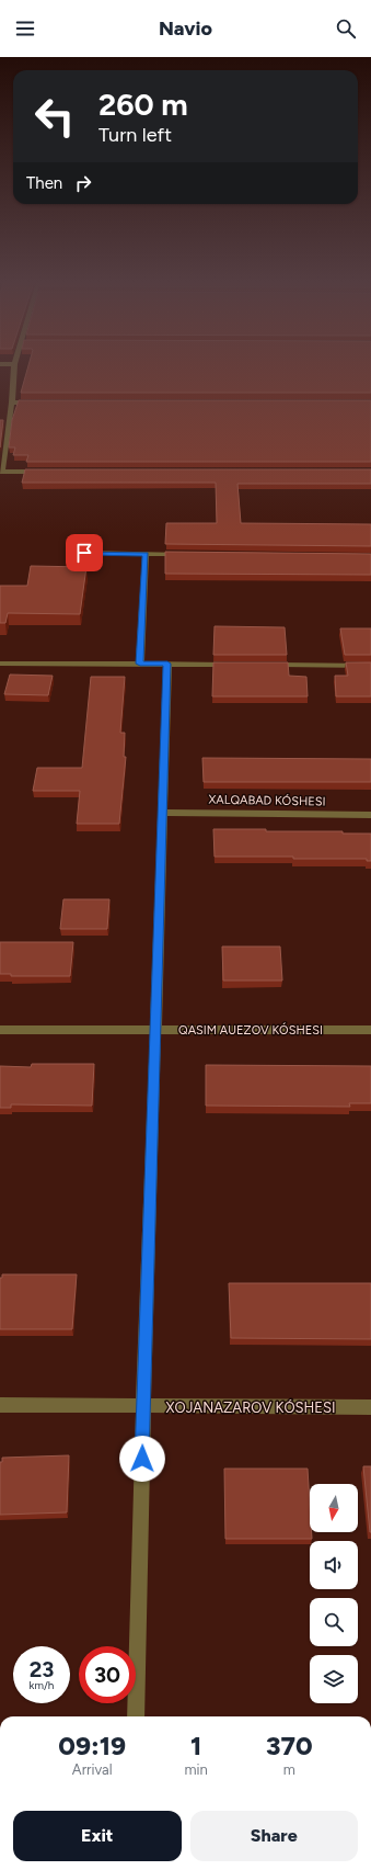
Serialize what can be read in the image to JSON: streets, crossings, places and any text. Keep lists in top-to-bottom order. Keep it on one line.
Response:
{"streets":{"street":["XALQABAD KÓSHESI","XOJANAZAROV KÓSHESI"]},"north":"bottom","page":{"header":"Navio","turn":["260 m","Turn left"],"then":"Then","speed":"23 km/h","limit":"30","eta":["09:19","Arrival","1","min","370","m"],"buttons":["Exit","Share"]}}
